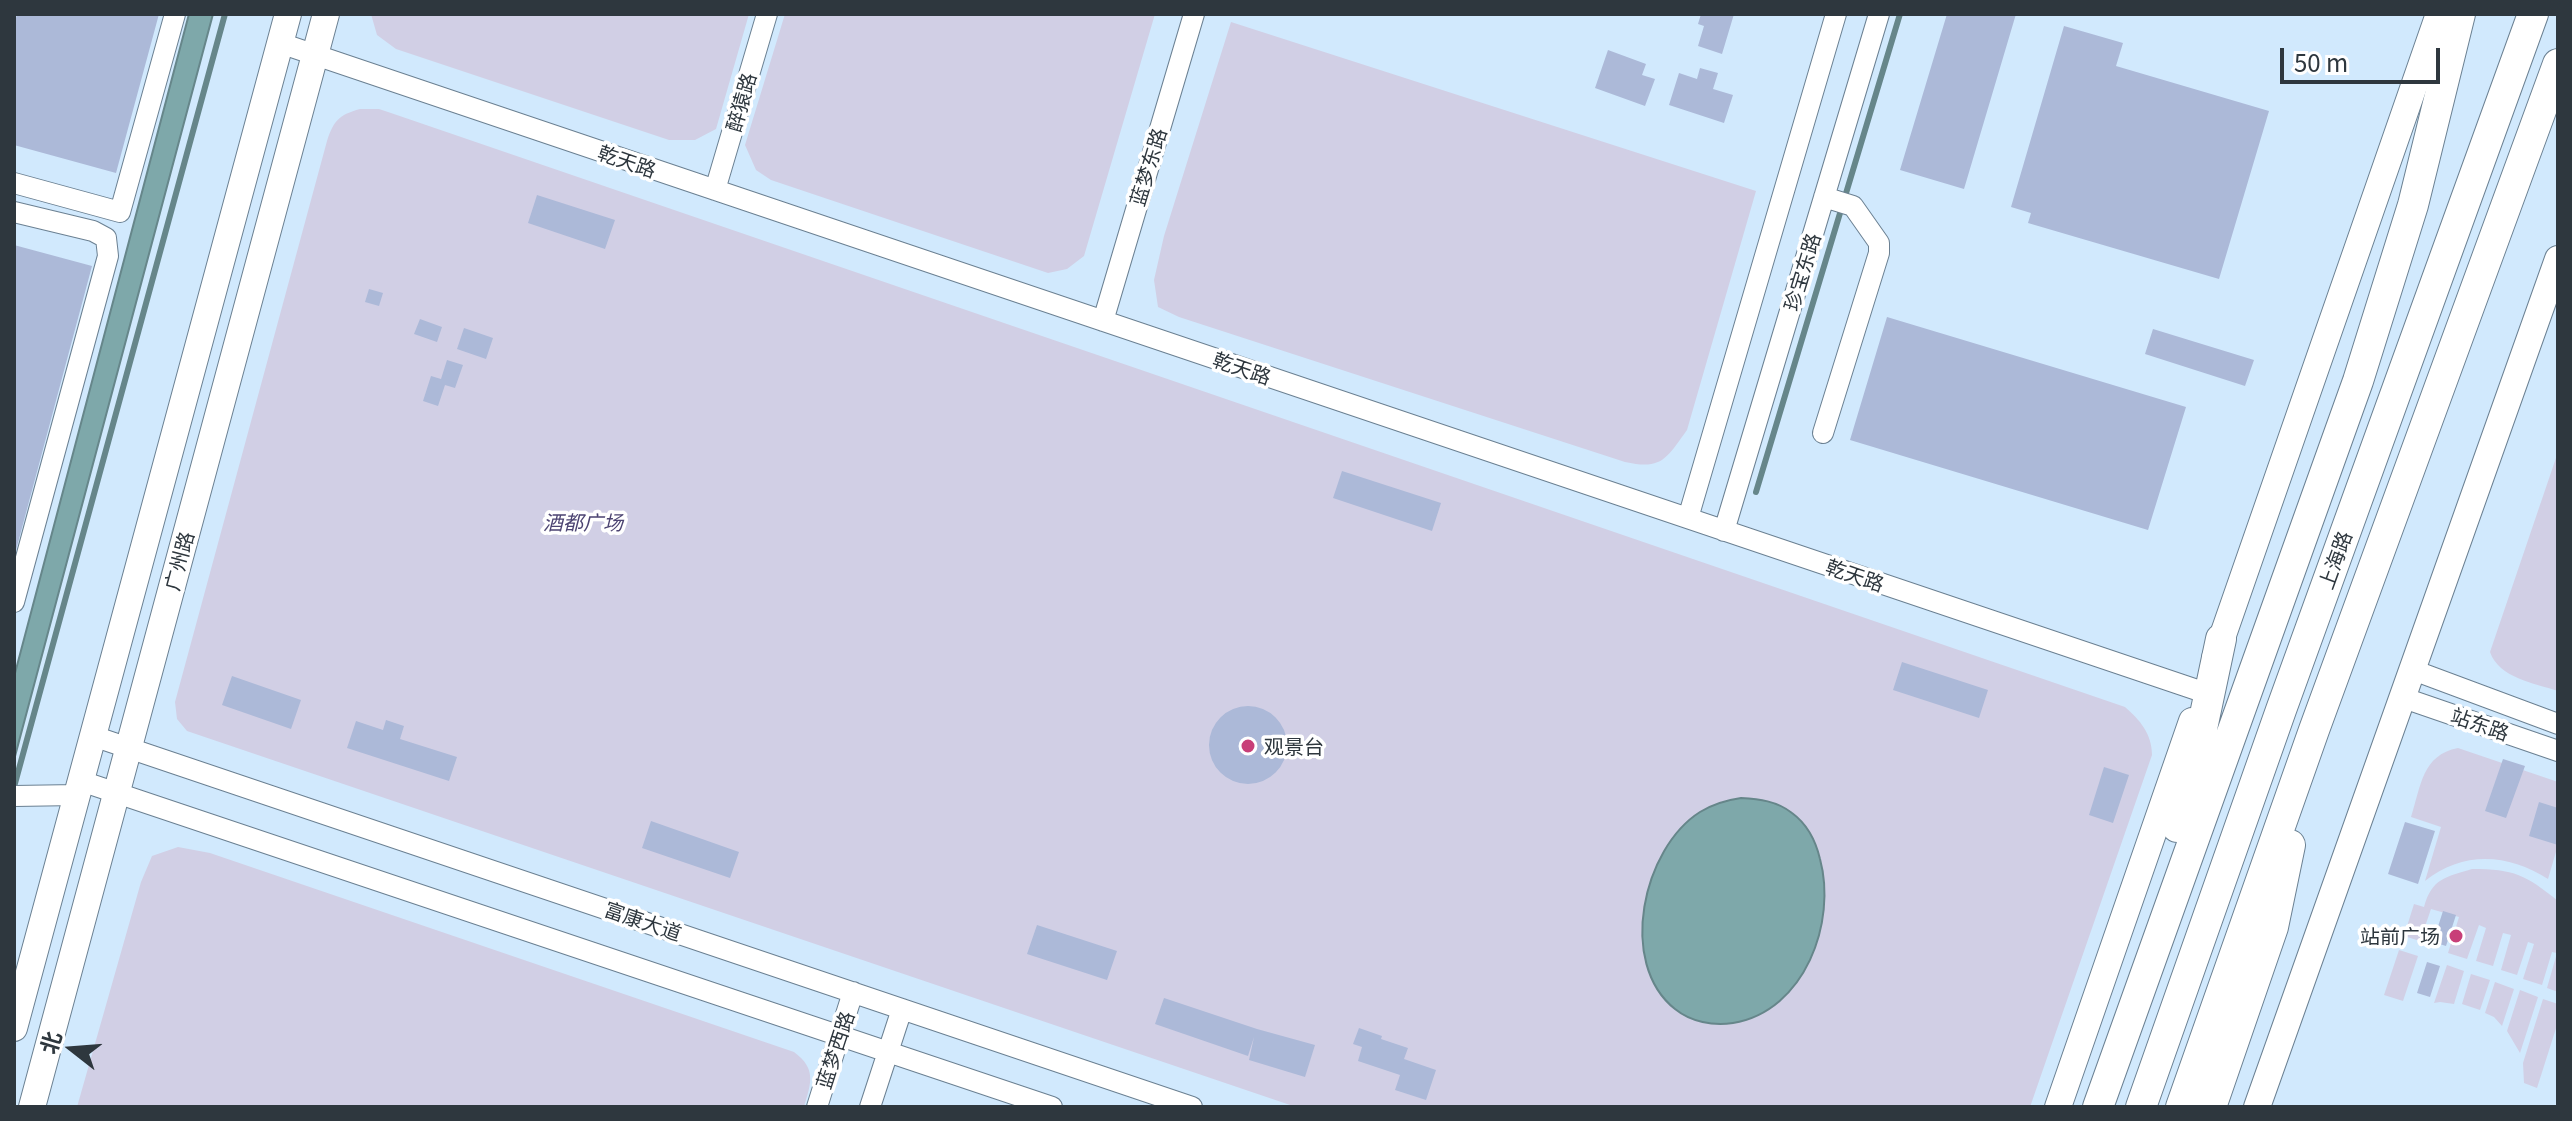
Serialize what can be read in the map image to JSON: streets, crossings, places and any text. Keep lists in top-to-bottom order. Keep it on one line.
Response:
{"streets":{"highway":["上海路"],"main road":["广州路"],"street":["醉猿路","乾天路","蓝梦东路","珍宝东路","站东路","富康大道","蓝梦西路"]},"crossings":[["醉猿路","乾天路"],["乾天路","蓝梦东路"],["乾天路","珍宝东路"],["乾天路","广州路"],["广州路","富康大道"],["富康大道","蓝梦西路"]],"parks":["酒都广场"],"places":["观景台","站前广场"],"scale_bar":"50 m","north":"left"}
